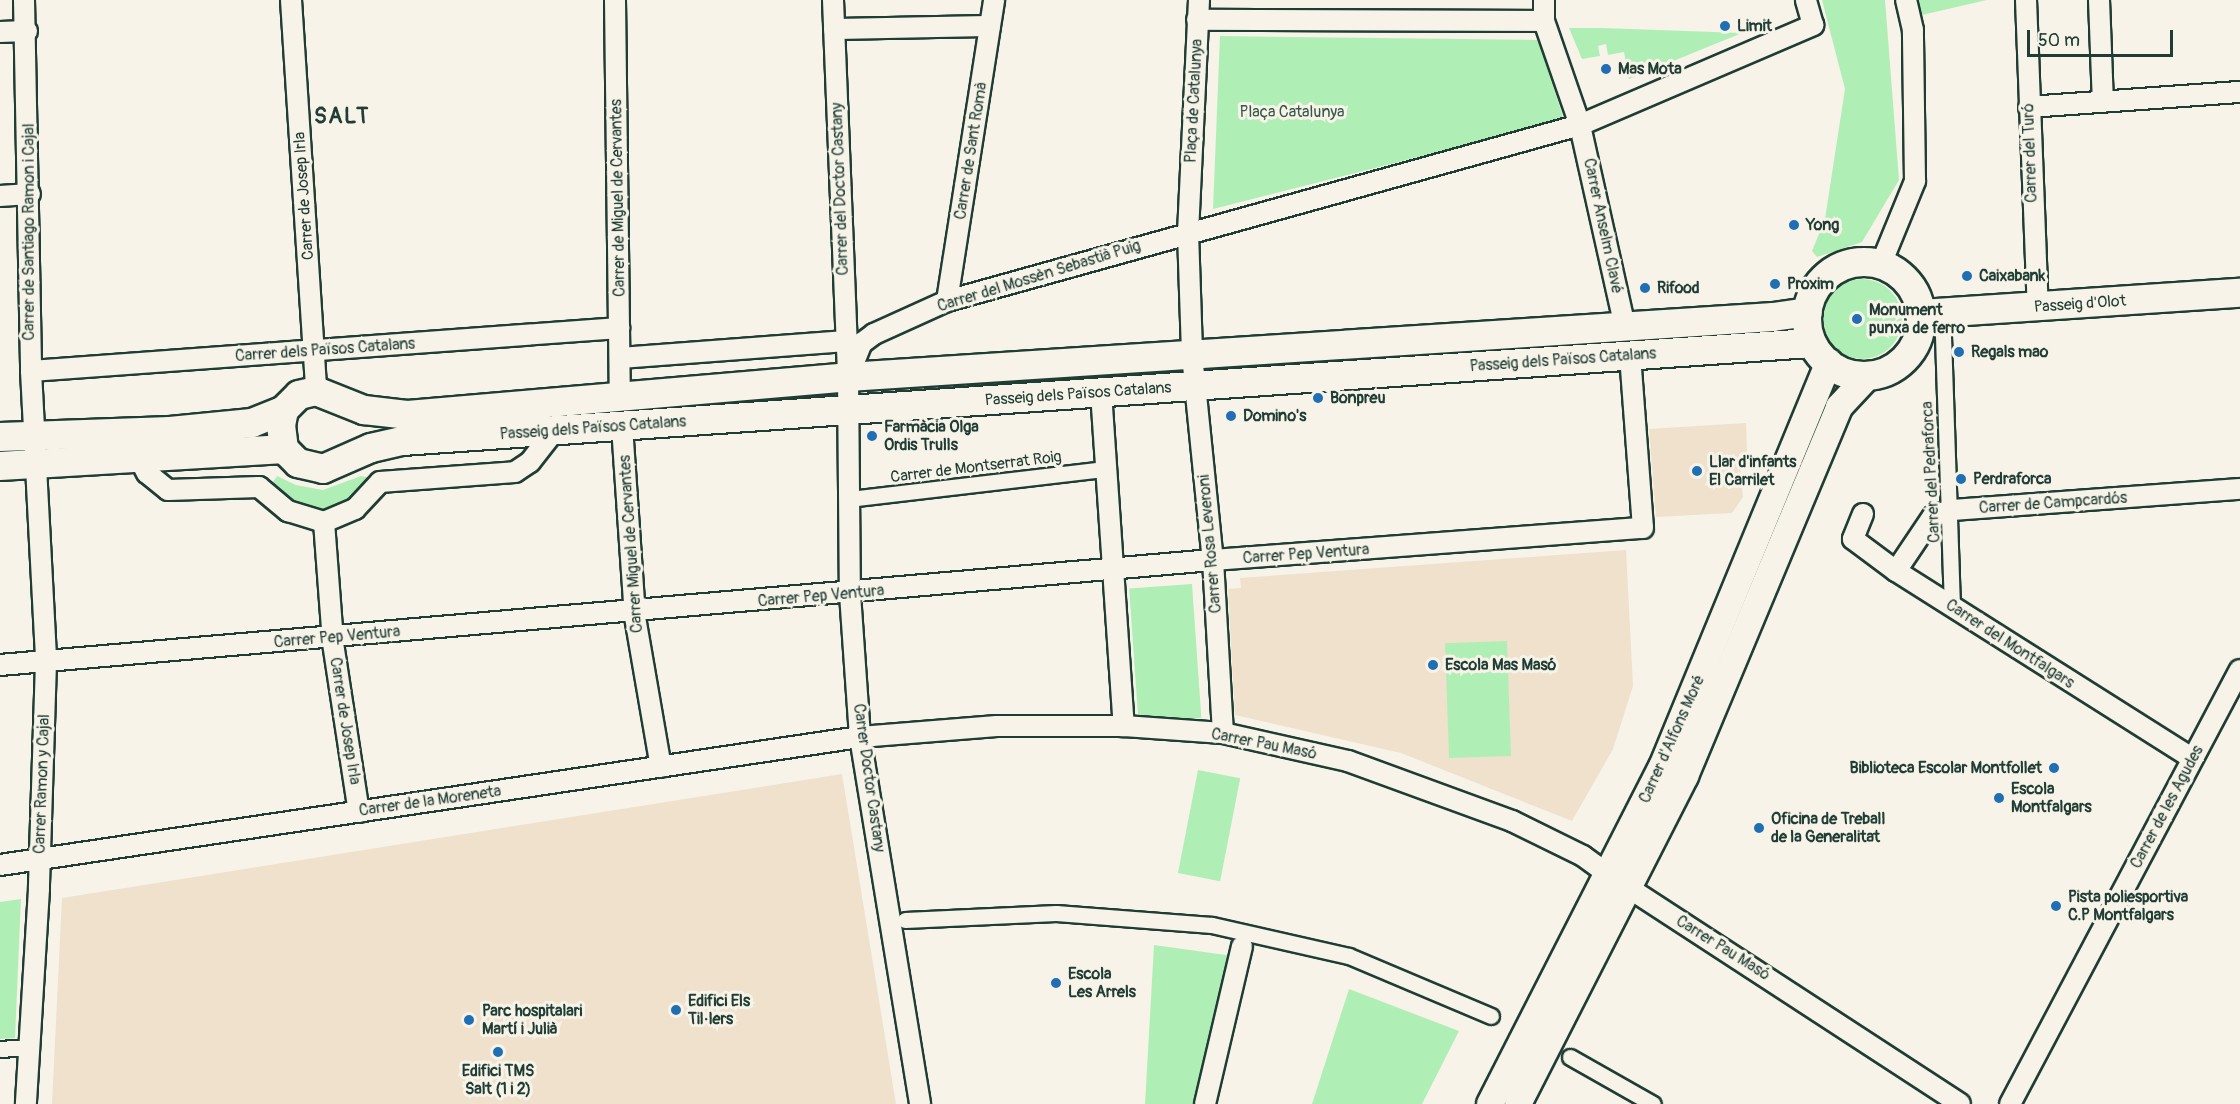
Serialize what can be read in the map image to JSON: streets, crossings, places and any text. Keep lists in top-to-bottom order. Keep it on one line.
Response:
{"streets":{"main road":["Passeig d'Olot","Passeig dels Països Catalans"],"street":["Plaça de Catalunya","Carrer de Sant Romà","Carrer del Turó","Carrer del Doctor Castany","Carrer de Josep Irla","Carrer de Miguel de Cervantes","Carrer Anselm Clavé","Carrer de Santiago Ramon i Cajal","Carrer del Mossèn Sebastià Puig","Carrer dels Països Catalans","Carrer de Montserrat Roig","Carrer del Pedraforca","Carrer de Campcardós","Carrer Miguel de Cervantes","Carrer Rosa Leveroni","Carrer Pep Ventura","Carrer del Montfalgars","Carrer d'Alfons Moré","Carrer Pau Masó","Carrer Doctor Castany","Carrer Ramon y Cajal","Carrer de la Moreneta","Carrer de les Agudes"]},"crossings":[["Plaça de Catalunya","Carrer del Mossèn Sebastià Puig"],["Carrer de Sant Romà","Carrer del Mossèn Sebastià Puig"],["Carrer del Turó","Passeig d'Olot"],["Carrer del Doctor Castany","Carrer del Mossèn Sebastià Puig"],["Carrer del Doctor Castany","Carrer Doctor Castany"],["Carrer de Josep Irla","Carrer dels Països Catalans"],["Carrer de Josep Irla","Passeig dels Països Catalans"],["Carrer de Josep Irla","Carrer Pep Ventura"],["Carrer de Josep Irla","Carrer de la Moreneta"],["Carrer de Miguel de Cervantes","Carrer dels Països Catalans"],["Carrer de Santiago Ramon i Cajal","Carrer dels Països Catalans"],["Carrer de Santiago Ramon i Cajal","Carrer Ramon y Cajal"],["Carrer del Mossèn Sebastià Puig","Carrer Doctor Castany"],["Passeig d'Olot","Passeig dels Països Catalans"],["Passeig d'Olot","Carrer d'Alfons Moré"],["Passeig dels Països Catalans","Carrer Miguel de Cervantes"],["Passeig dels Països Catalans","Carrer Rosa Leveroni"],["Passeig dels Països Catalans","Carrer Pep Ventura"],["Passeig dels Països Catalans","Carrer d'Alfons Moré"],["Passeig dels Països Catalans","Carrer Doctor Castany"],["Carrer de Montserrat Roig","Carrer Doctor Castany"],["Carrer del Pedraforca","Carrer de Campcardós"],["Carrer del Pedraforca","Carrer del Montfalgars"],["Carrer de Campcardós","Carrer del Montfalgars"],["Carrer Miguel de Cervantes","Carrer Pep Ventura"],["Carrer Miguel de Cervantes","Carrer de la Moreneta"],["Carrer Rosa Leveroni","Carrer Pep Ventura"],["Carrer Rosa Leveroni","Carrer Pau Masó"],["Carrer Pep Ventura","Carrer Doctor Castany"],["Carrer Pep Ventura","Carrer Ramon y Cajal"],["Carrer del Montfalgars","Carrer de les Agudes"],["Carrer d'Alfons Moré","Carrer Pau Masó"],["Carrer Pau Masó","Carrer Doctor Castany"],["Carrer Pau Masó","Carrer de la Moreneta"],["Carrer Doctor Castany","Carrer de la Moreneta"],["Carrer Ramon y Cajal","Carrer de la Moreneta"]],"districts":["SALT"],"parks":["Plaça Catalunya"],"places":["Limit","Mas Mota","Yong","Caixabank","Proxim","Rifood","Monument punxa de ferro","Regals mao","Bonpreu","Domino's","Farmàcia Olga Ordis Trulls","Llar d'infants El Carrilet","Perdraforca","Escola Mas Masó","Biblioteca Escolar Montfollet","Escola Montfalgars","Oficina de Treball de la Generalitat","Pista poliesportiva C.P Montfalgars","Escola Les Arrels","Edifici Els Til·lers","Parc hospitalari Martí i Julià","Edifici TMS Salt (1 i 2)"],"scale_bar":"50 m"}
